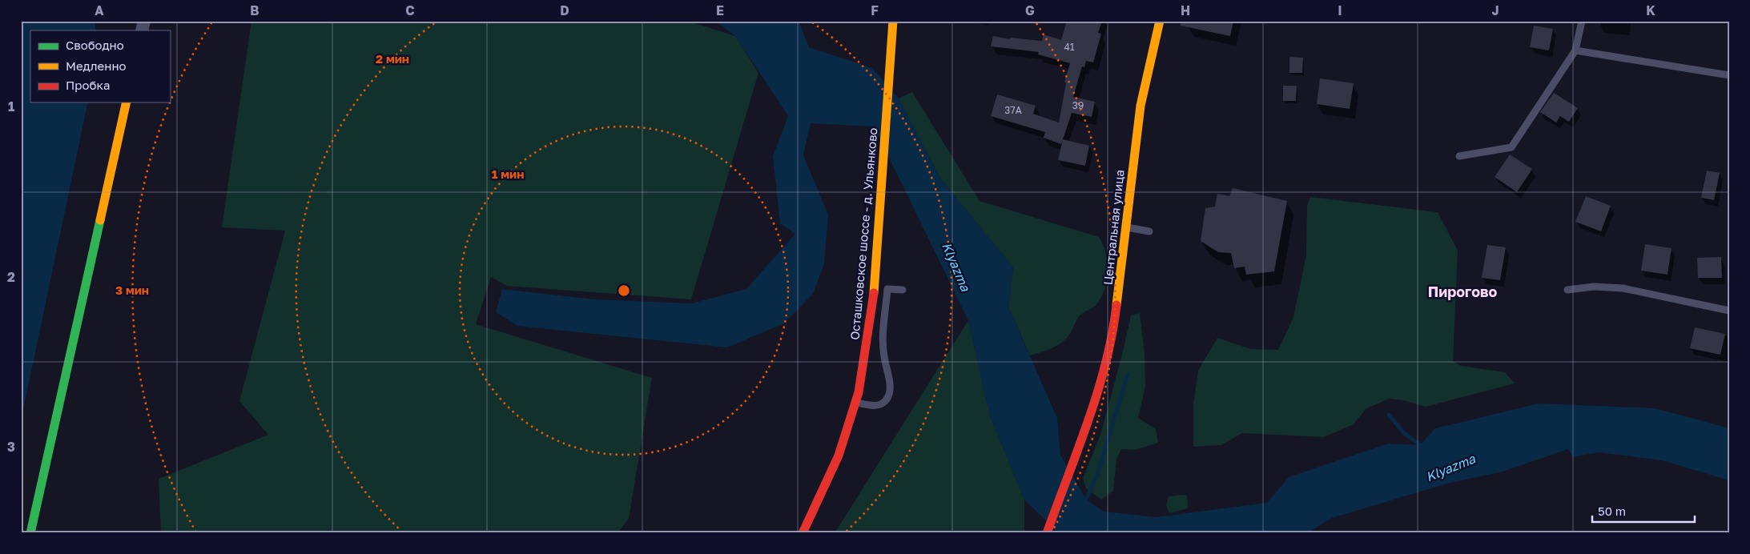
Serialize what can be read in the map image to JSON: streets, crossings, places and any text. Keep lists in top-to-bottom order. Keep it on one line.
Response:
{"streets":{"street":["Центральная улица","Осташковское шоссе - д. Ульянково"]},"districts":["Пирогово"],"water":["Klyazma"],"house_numbers":["41","39","37А"],"legend":["Свободно","Медленно","Пробка"],"scale_bar":"50 m","grid":{"columns":["A","B","C","D","E","F","G","H","I","J","K"],"rows":["1","2","3"]},"rings":["2 мин","1 мин","3 мин"]}
